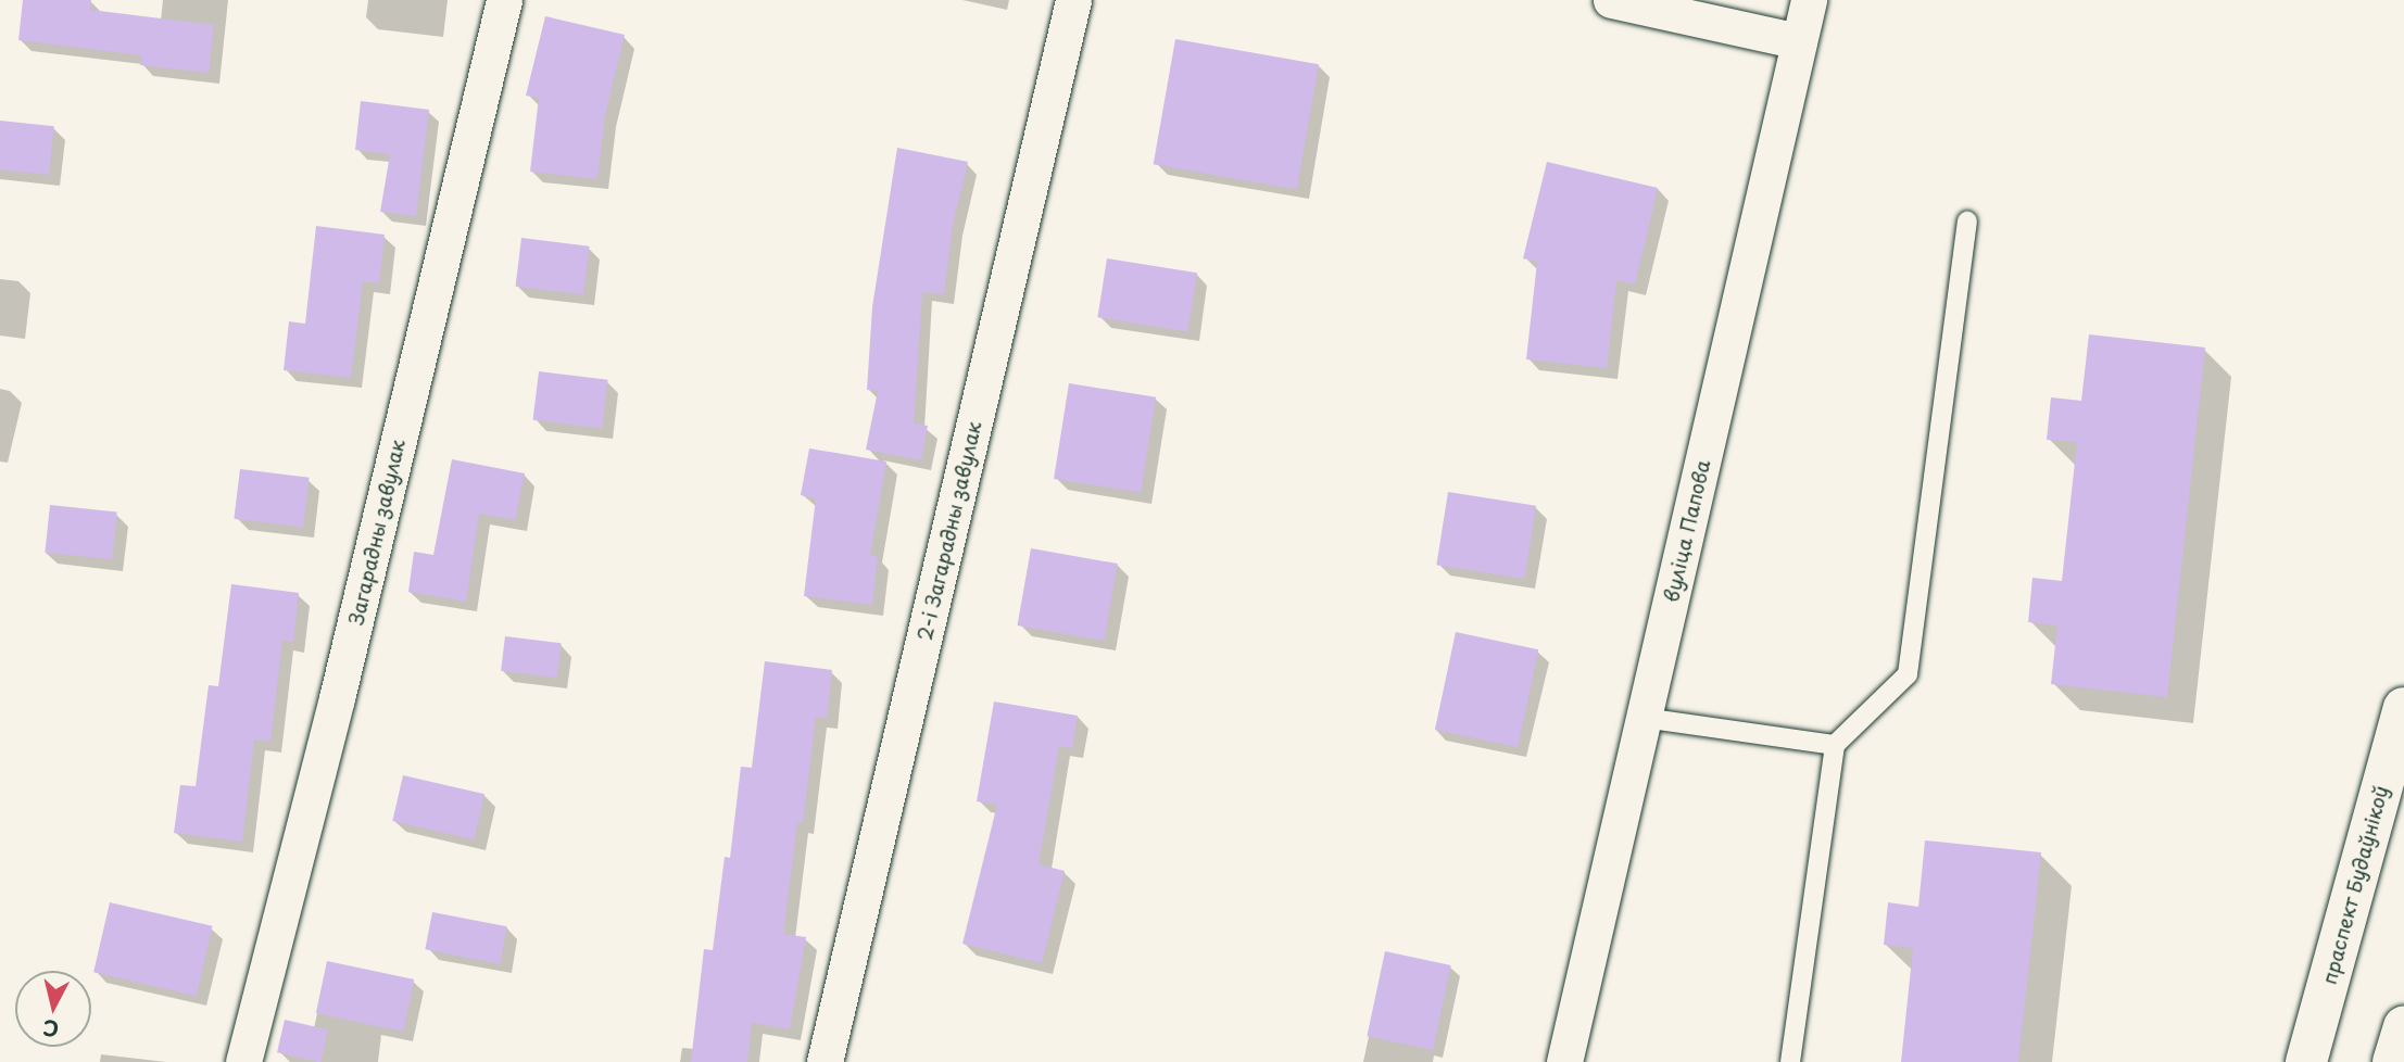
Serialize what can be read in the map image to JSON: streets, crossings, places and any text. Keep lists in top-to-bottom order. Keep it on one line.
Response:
{"streets":{"main road":["праспект Будаўнікоў"],"street":["2-і Загарадны завулак","вуліца Папова","Загарадны завулак"]},"north":"bottom"}
